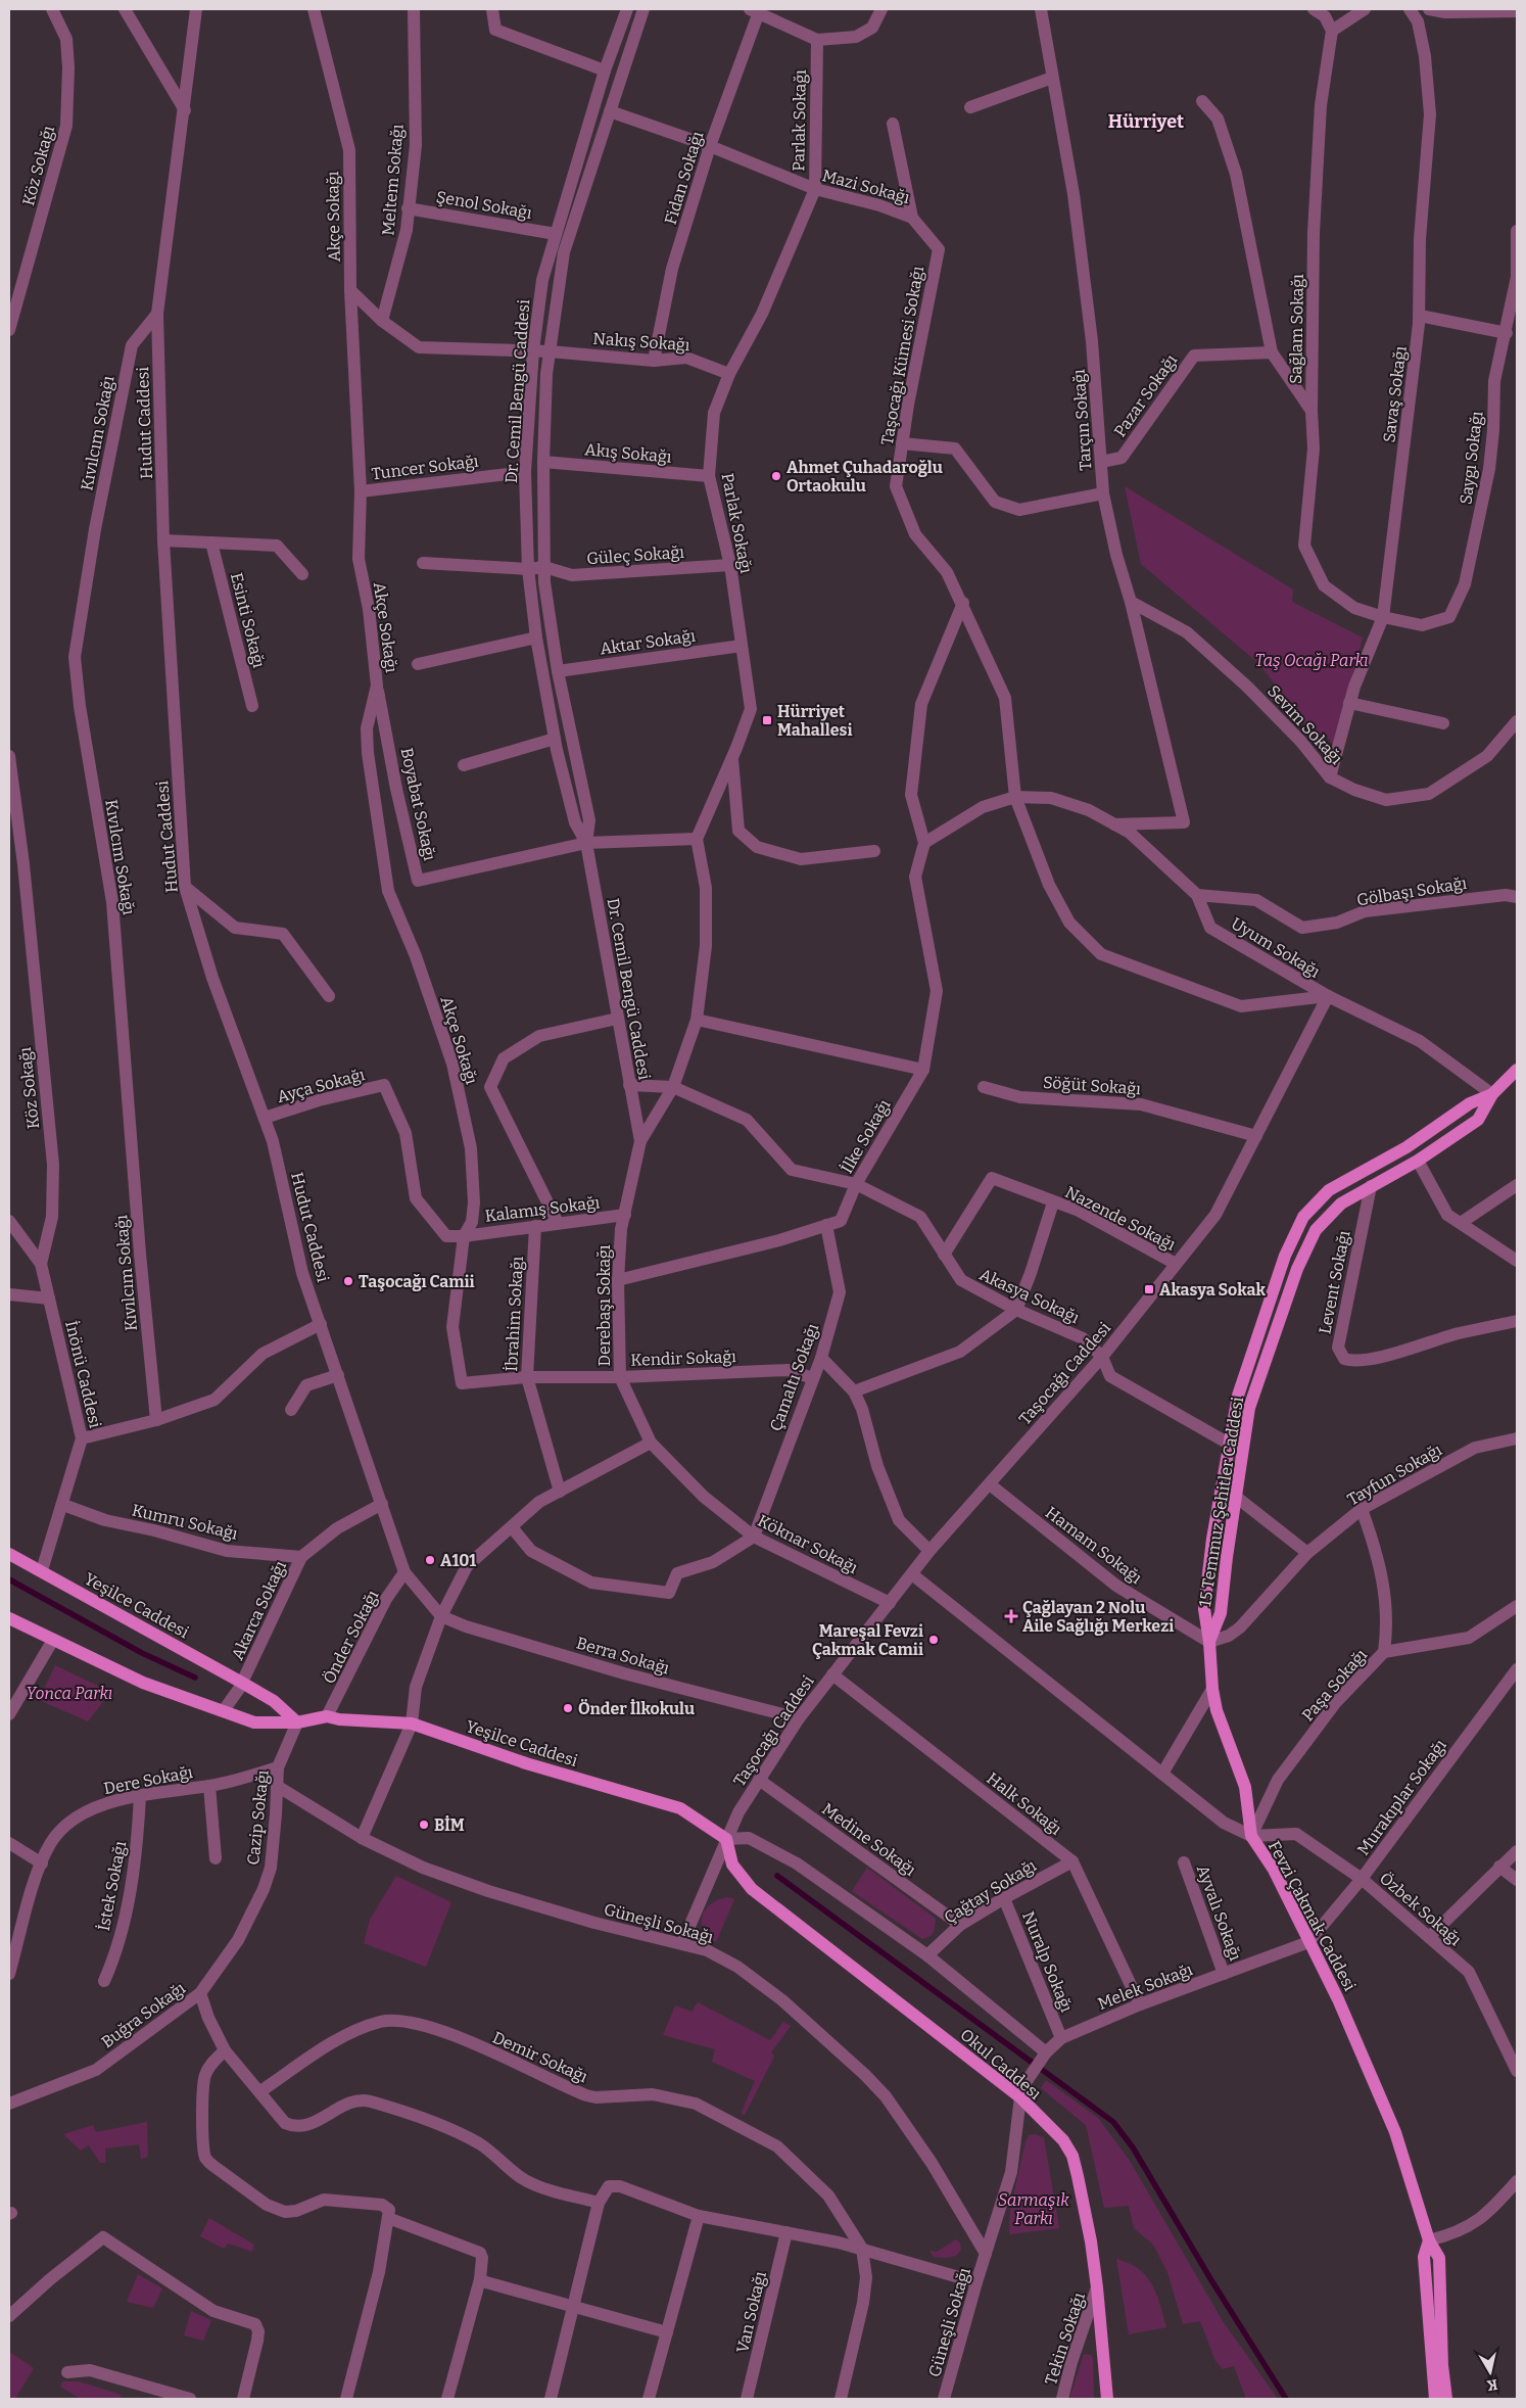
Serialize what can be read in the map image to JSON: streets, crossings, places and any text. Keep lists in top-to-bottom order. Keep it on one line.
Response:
{"streets":{"main road":["15 Temmuz Şehitler Caddesi","Yeşilce Caddesi","Fevzi Çakmak Caddesi","Okul Caddesı"],"street":["Parlak Sokağı","Köz Sokağı","Fidan Sokağı","Meltem Sokağı","Mazi Sokağı","Şenol Sokağı","Akçe Sokağı","Sağlam Sokağı","Nakış Sokağı","Taşocağı Kümesi Sokağı","Dr. Cemil Bengü Caddesi","Savaş Sokağı","Pazar Sokağı","Tarçın Sokağı","Hudut Caddesi","Kıvılcım Sokağı","Akış Sokağı","Saygı Sokağı","Tuncer Sokağı","Güleç Sokağı","Esinti Sokağı","Aktar Sokağı","Sevim Sokağı","Boyabat Sokağı","Gölbaşı Sokağı","Uyum Sokağı","Ayça Sokağı","Söğüt Sokağı","İlke Sokağı","Kalamış Sokağı","Nazende Sokağı","Levent Sokağı","Akasya Sokağı","Derebaşı Sokağı","İbrahim Sokağı","Kendir Sokağı","Taşocağı Caddesi","İnönü Caddesi","Çamaltı Sokağı","Tayfun Sokağı","Kumru Sokağı","Köknar Sokağı","Hamam Sokağı","Akarca Sokağı","Önder Sokağı","Berra Sokağı","Paşa Sokağı","Dere Sokağı","Murakıplar Sokağı","Halk Sokağı","Cazip Sokağı","Medine Sokağı","İstek Sokağı","Çağtay Sokağı","Özbek Sokağı","Ayvalı Sokağı","Güneşli Sokağı","Nuralp Sokağı","Melek Sokağı","Buğra Sokağı","Demir Sokağı","Van Sokağı","Tekin Sokağı"]},"crossings":[["Parlak Sokağı","Mazi Sokağı"],["Parlak Sokağı","Nakış Sokağı"],["Parlak Sokağı","Akış Sokağı"],["Parlak Sokağı","Güleç Sokağı"],["Parlak Sokağı","Aktar Sokağı"],["Parlak Sokağı","Derebaşı Sokağı"],["Köz Sokağı","İnönü Caddesi"],["Fidan Sokağı","Mazi Sokağı"],["Fidan Sokağı","Nakış Sokağı"],["Meltem Sokağı","Şenol Sokağı"],["Meltem Sokağı","Nakış Sokağı"],["Mazi Sokağı","Taşocağı Kümesi Sokağı"],["Mazi Sokağı","Dr. Cemil Bengü Caddesi"],["Şenol Sokağı","Dr. Cemil Bengü Caddesi"],["Akçe Sokağı","Nakış Sokağı"],["Akçe Sokağı","Tuncer Sokağı"],["Akçe Sokağı","Boyabat Sokağı"],["Akçe Sokağı","Ayça Sokağı"],["Akçe Sokağı","Kalamış Sokağı"],["Akçe Sokağı","Kendir Sokağı"],["Sağlam Sokağı","Savaş Sokağı"],["Sağlam Sokağı","Saygı Sokağı"],["Nakış Sokağı","Dr. Cemil Bengü Caddesi"],["Taşocağı Kümesi Sokağı","Uyum Sokağı"],["Taşocağı Kümesi Sokağı","Taşocağı Caddesi"],["Dr. Cemil Bengü Caddesi","Akış Sokağı"],["Dr. Cemil Bengü Caddesi","Tuncer Sokağı"],["Dr. Cemil Bengü Caddesi","Güleç Sokağı"],["Dr. Cemil Bengü Caddesi","Aktar Sokağı"],["Dr. Cemil Bengü Caddesi","Boyabat Sokağı"],["Dr. Cemil Bengü Caddesi","Derebaşı Sokağı"],["Savaş Sokağı","Saygı Sokağı"],["Savaş Sokağı","Sevim Sokağı"],["Pazar Sokağı","Tarçın Sokağı"],["Tarçın Sokağı","Sevim Sokağı"],["Tarçın Sokağı","Uyum Sokağı"],["Hudut Caddesi","Kıvılcım Sokağı"],["Hudut Caddesi","Ayça Sokağı"],["Hudut Caddesi","Akarca Sokağı"],["Hudut Caddesi","Önder Sokağı"],["Hudut Caddesi","Berra Sokağı"],["Gölbaşı Sokağı","Uyum Sokağı"],["Uyum Sokağı","İlke Sokağı"],["Uyum Sokağı","Taşocağı Caddesi"],["Ayça Sokağı","Kalamış Sokağı"],["Söğüt Sokağı","Taşocağı Caddesi"],["İlke Sokağı","Akasya Sokağı"],["İlke Sokağı","Derebaşı Sokağı"],["İlke Sokağı","Çamaltı Sokağı"],["Kalamış Sokağı","Derebaşı Sokağı"],["Kalamış Sokağı","İbrahim Sokağı"],["Nazende Sokağı","Akasya Sokağı"],["Nazende Sokağı","Taşocağı Caddesi"],["Levent Sokağı","15 Temmuz Şehitler Caddesi"],["Akasya Sokağı","Derebaşı Sokağı"],["Akasya Sokağı","Taşocağı Caddesi"],["Akasya Sokağı","15 Temmuz Şehitler Caddesi"],["Derebaşı Sokağı","Kendir Sokağı"],["Derebaşı Sokağı","Köknar Sokağı"],["İbrahim Sokağı","Kendir Sokağı"],["Kendir Sokağı","Çamaltı Sokağı"],["Taşocağı Caddesi","Köknar Sokağı"],["Taşocağı Caddesi","Hamam Sokağı"],["Taşocağı Caddesi","Yeşilce Caddesi"],["Taşocağı Caddesi","Berra Sokağı"],["Taşocağı Caddesi","Halk Sokağı"],["Taşocağı Caddesi","Medine Sokağı"],["Taşocağı Caddesi","Fevzi Çakmak Caddesi"],["Taşocağı Caddesi","Güneşli Sokağı"],["Taşocağı Caddesi","Okul Caddesı"],["İnönü Caddesi","Kumru Sokağı"],["İnönü Caddesi","Yeşilce Caddesi"],["Çamaltı Sokağı","Köknar Sokağı"],["Tayfun Sokağı","15 Temmuz Şehitler Caddesi"],["Tayfun Sokağı","Hamam Sokağı"],["15 Temmuz Şehitler Caddesi","Hamam Sokağı"],["15 Temmuz Şehitler Caddesi","Paşa Sokağı"],["15 Temmuz Şehitler Caddesi","Özbek Sokağı"],["15 Temmuz Şehitler Caddesi","Fevzi Çakmak Caddesi"],["Kumru Sokağı","Akarca Sokağı"],["Yeşilce Caddesi","Akarca Sokağı"],["Yeşilce Caddesi","Önder Sokağı"],["Yeşilce Caddesi","Cazip Sokağı"],["Yeşilce Caddesi","Okul Caddesı"],["Paşa Sokağı","Özbek Sokağı"],["Paşa Sokağı","Fevzi Çakmak Caddesi"],["Dere Sokağı","Cazip Sokağı"],["Dere Sokağı","İstek Sokağı"],["Murakıplar Sokağı","Özbek Sokağı"],["Murakıplar Sokağı","Fevzi Çakmak Caddesi"],["Murakıplar Sokağı","Melek Sokağı"],["Halk Sokağı","Çağtay Sokağı"],["Halk Sokağı","Melek Sokağı"],["Cazip Sokağı","Güneşli Sokağı"],["Cazip Sokağı","Buğra Sokağı"],["Medine Sokağı","Çağtay Sokağı"],["Çağtay Sokağı","Nuralp Sokağı"],["Özbek Sokağı","Fevzi Çakmak Caddesi"],["Ayvalı Sokağı","Melek Sokağı"],["Fevzi Çakmak Caddesi","Melek Sokağı"],["Güneşli Sokağı","Melek Sokağı"],["Güneşli Sokağı","Okul Caddesı"],["Nuralp Sokağı","Melek Sokağı"],["Melek Sokağı","Okul Caddesı"],["Buğra Sokağı","Demir Sokağı"],["Okul Caddesı","Tekin Sokağı"]],"districts":["Hürriyet"],"parks":["Taş Ocağı Parkı","Yonca Parkı","Sarmaşık Parkı"],"places":{"other":["Ahmet Çuhadaroğlu Ortaokulu","Taşocağı Camii","A101","Mareşal Fevzi Çakmak Camii","Önder İlkokulu","BİM"],"transit":["Hürriyet Mahallesi","Akasya Sokak"],"health":["Çağlayan 2 Nolu Aile Sağlığı Merkezi"]},"north":"bottom"}
